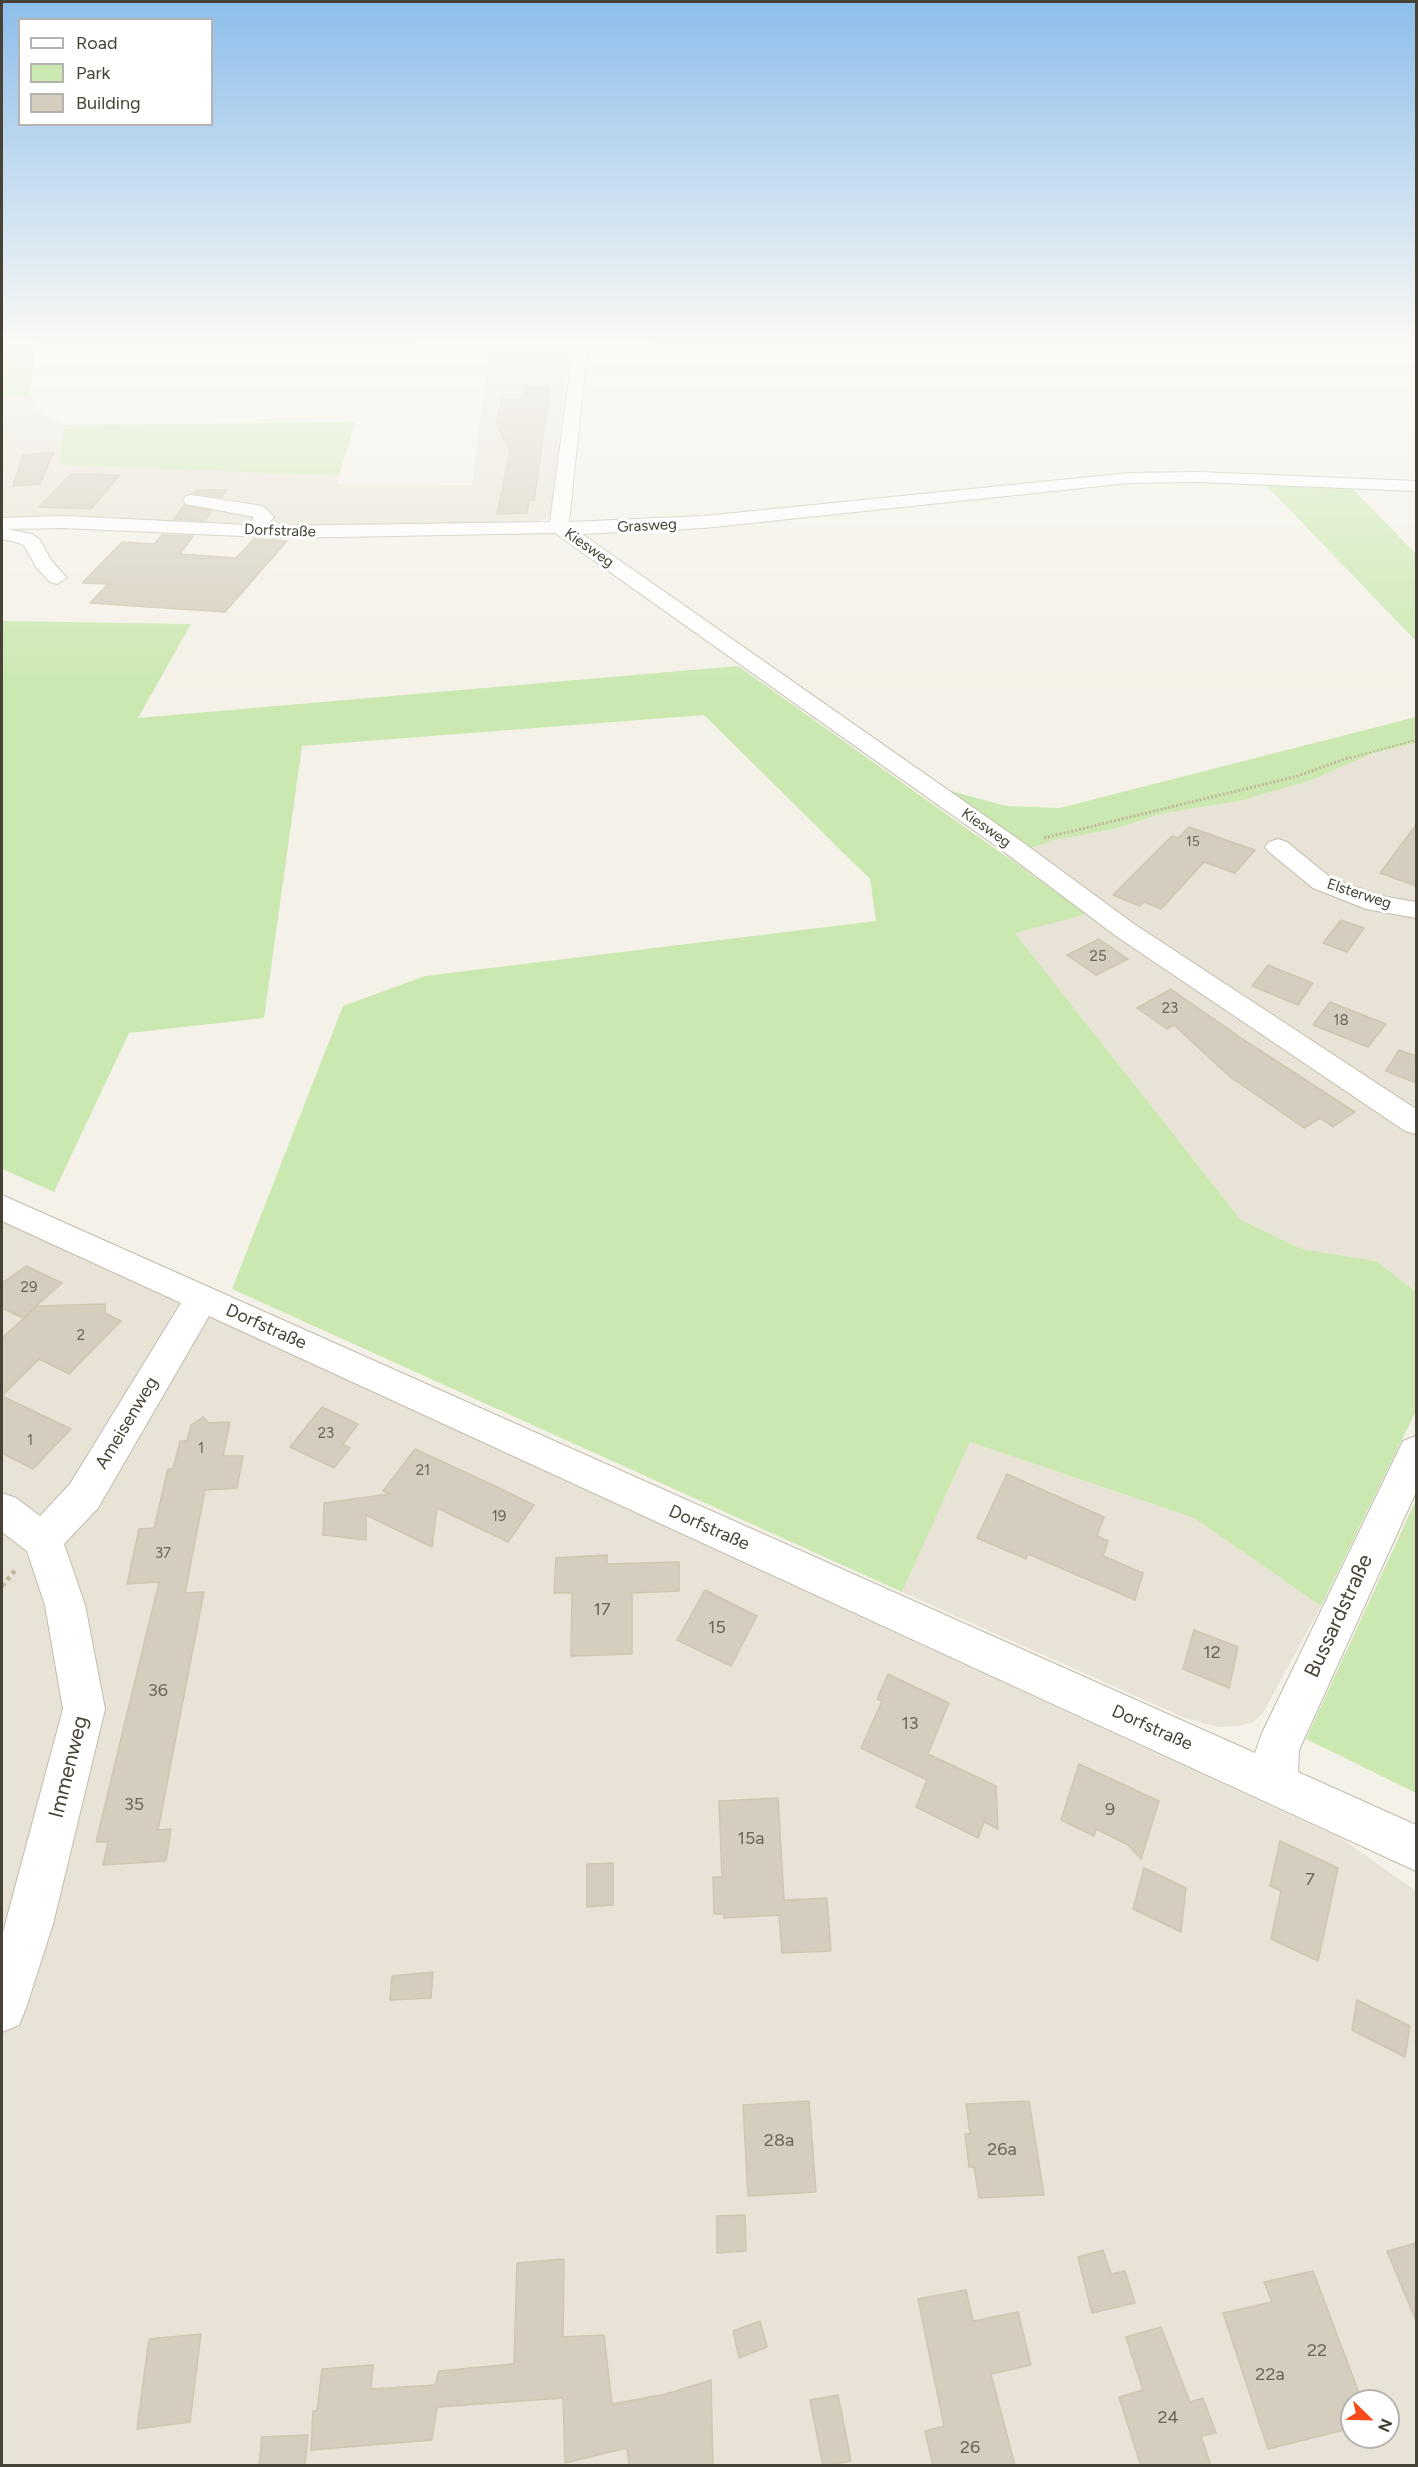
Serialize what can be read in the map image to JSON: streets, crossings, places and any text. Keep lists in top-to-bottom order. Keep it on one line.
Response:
{"streets":{"street":["Grasweg","Dorfstraße","Kiesweg","Elsterweg","Ameisenweg","Bussardstraße","Immenweg"]},"crossings":[["Grasweg","Dorfstraße"],["Grasweg","Kiesweg"],["Dorfstraße","Kiesweg"],["Dorfstraße","Ameisenweg"],["Dorfstraße","Bussardstraße"],["Ameisenweg","Immenweg"]],"house_numbers":["15","25","23","18","29","2","23","1","1","21","19","37","17","15","12","36","13","35","9","15a","7","28a","26a","22","22a","24","26"],"legend":["Road","Park","Building"],"north":"bottom right"}
